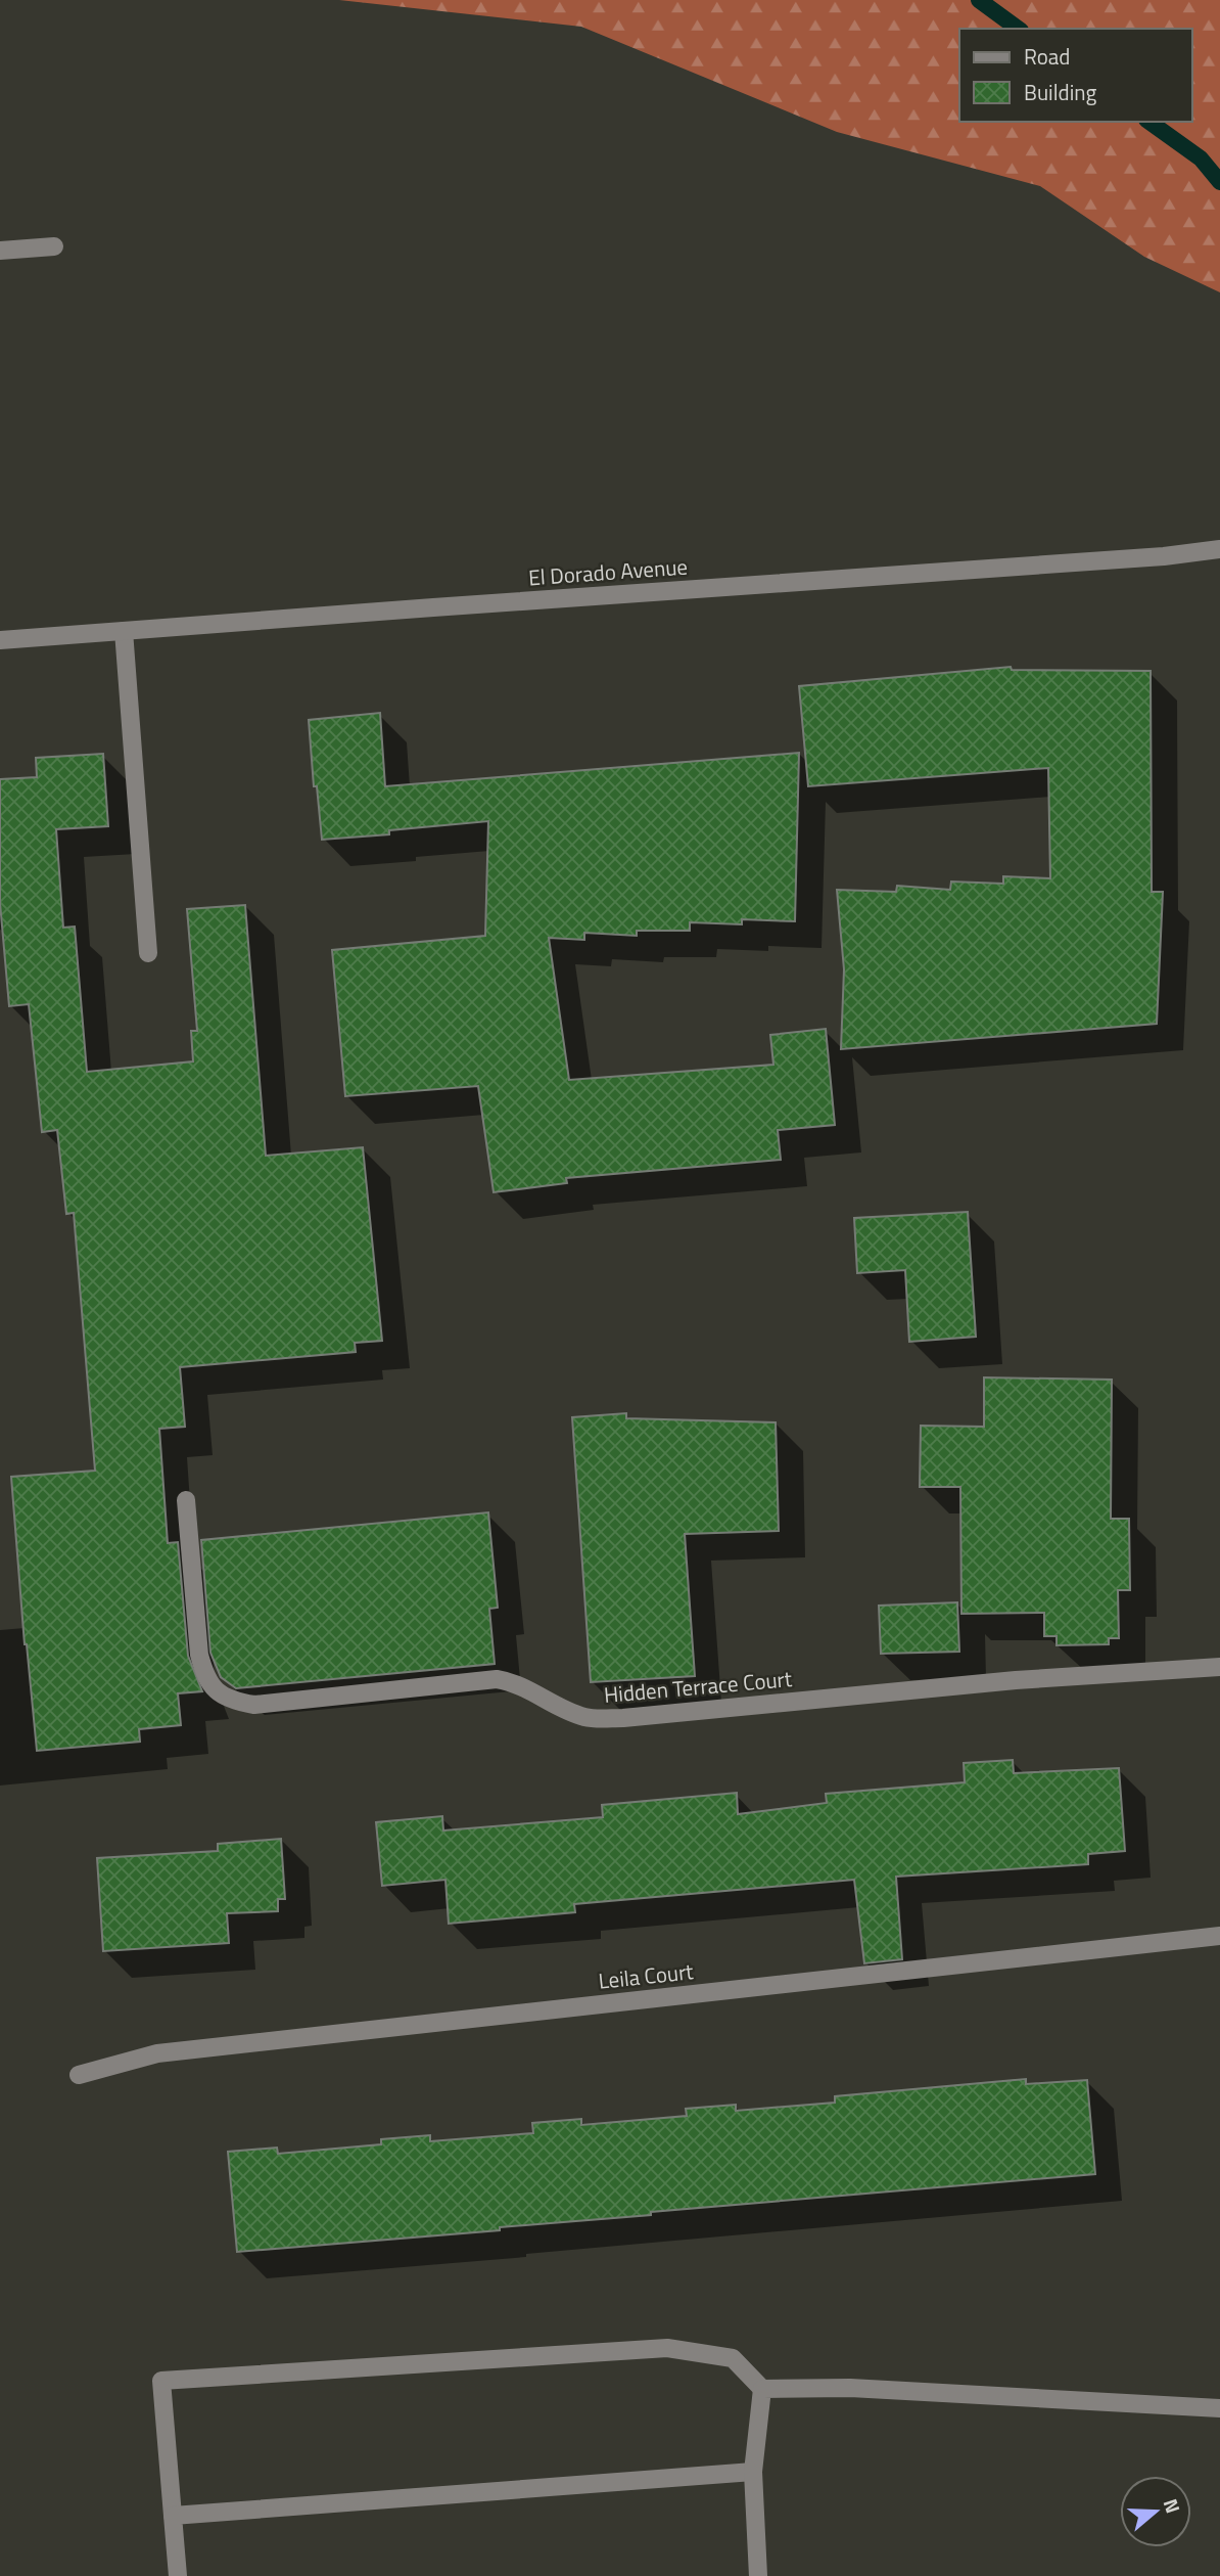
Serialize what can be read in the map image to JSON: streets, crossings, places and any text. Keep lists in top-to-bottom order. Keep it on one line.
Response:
{"streets":{"street":["El Dorado Avenue","Hidden Terrace Court","Leila Court"]},"legend":["Road","Building"],"north":"right"}
